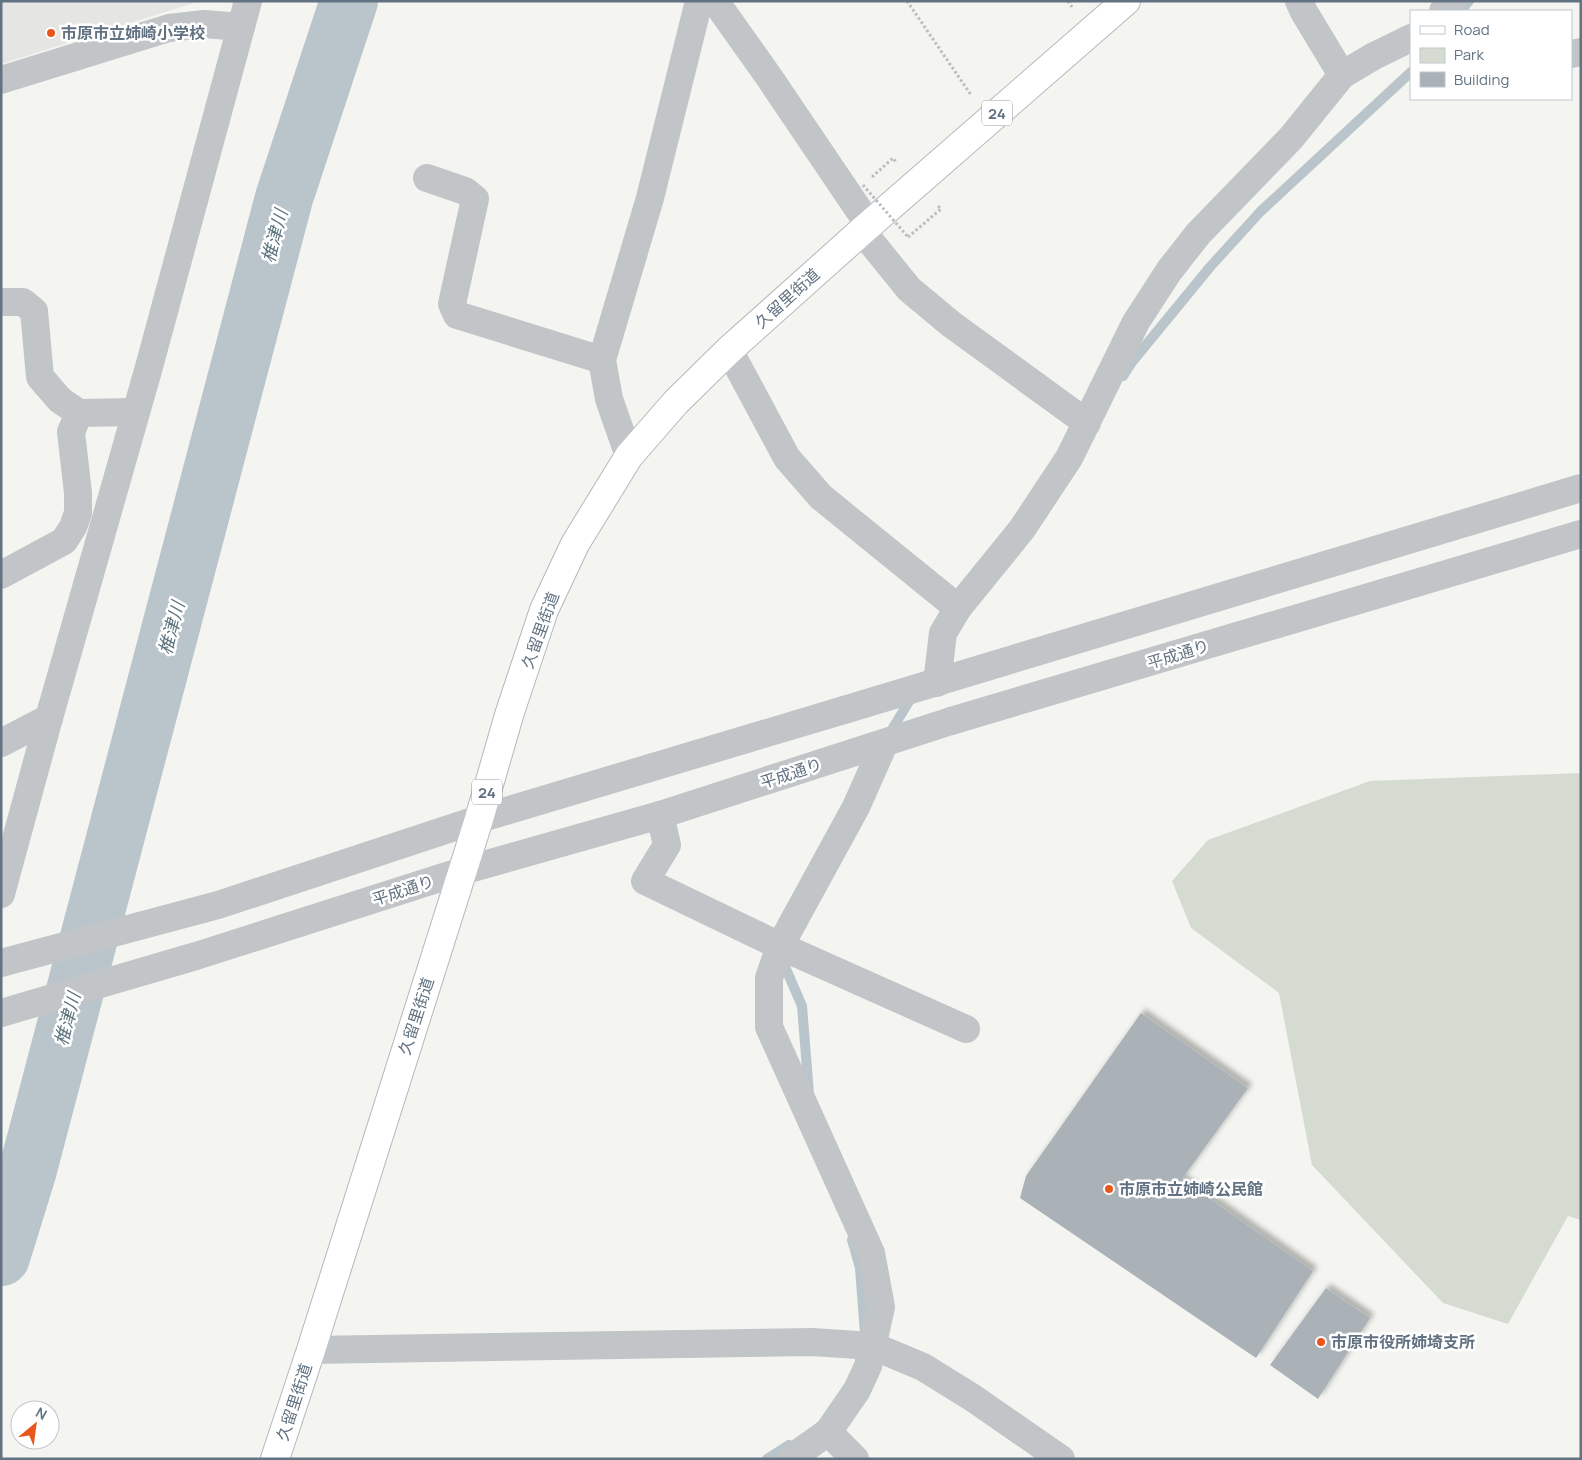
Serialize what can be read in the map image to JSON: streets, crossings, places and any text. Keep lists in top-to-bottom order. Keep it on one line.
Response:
{"streets":{"main road":["24","久留里街道"],"street":["平成通り"]},"crossings":[["久留里街道","平成通り"]],"water":["椎津川"],"places":["市原市立姉崎小学校","市原市立姉崎公民館","市原市役所姉埼支所"],"legend":["Road","Park","Building"],"north":"top right"}
